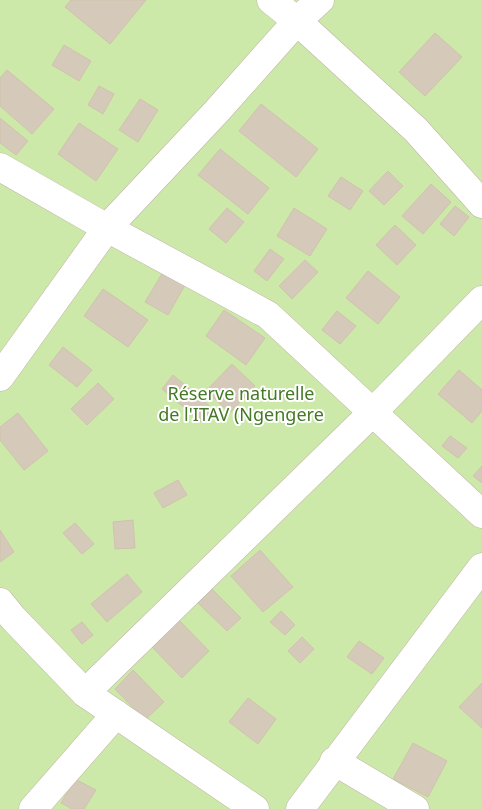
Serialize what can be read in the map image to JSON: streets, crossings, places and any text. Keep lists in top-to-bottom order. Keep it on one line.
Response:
{"parks":["Réserve naturelle de l'ITAV (Ngengere"]}
